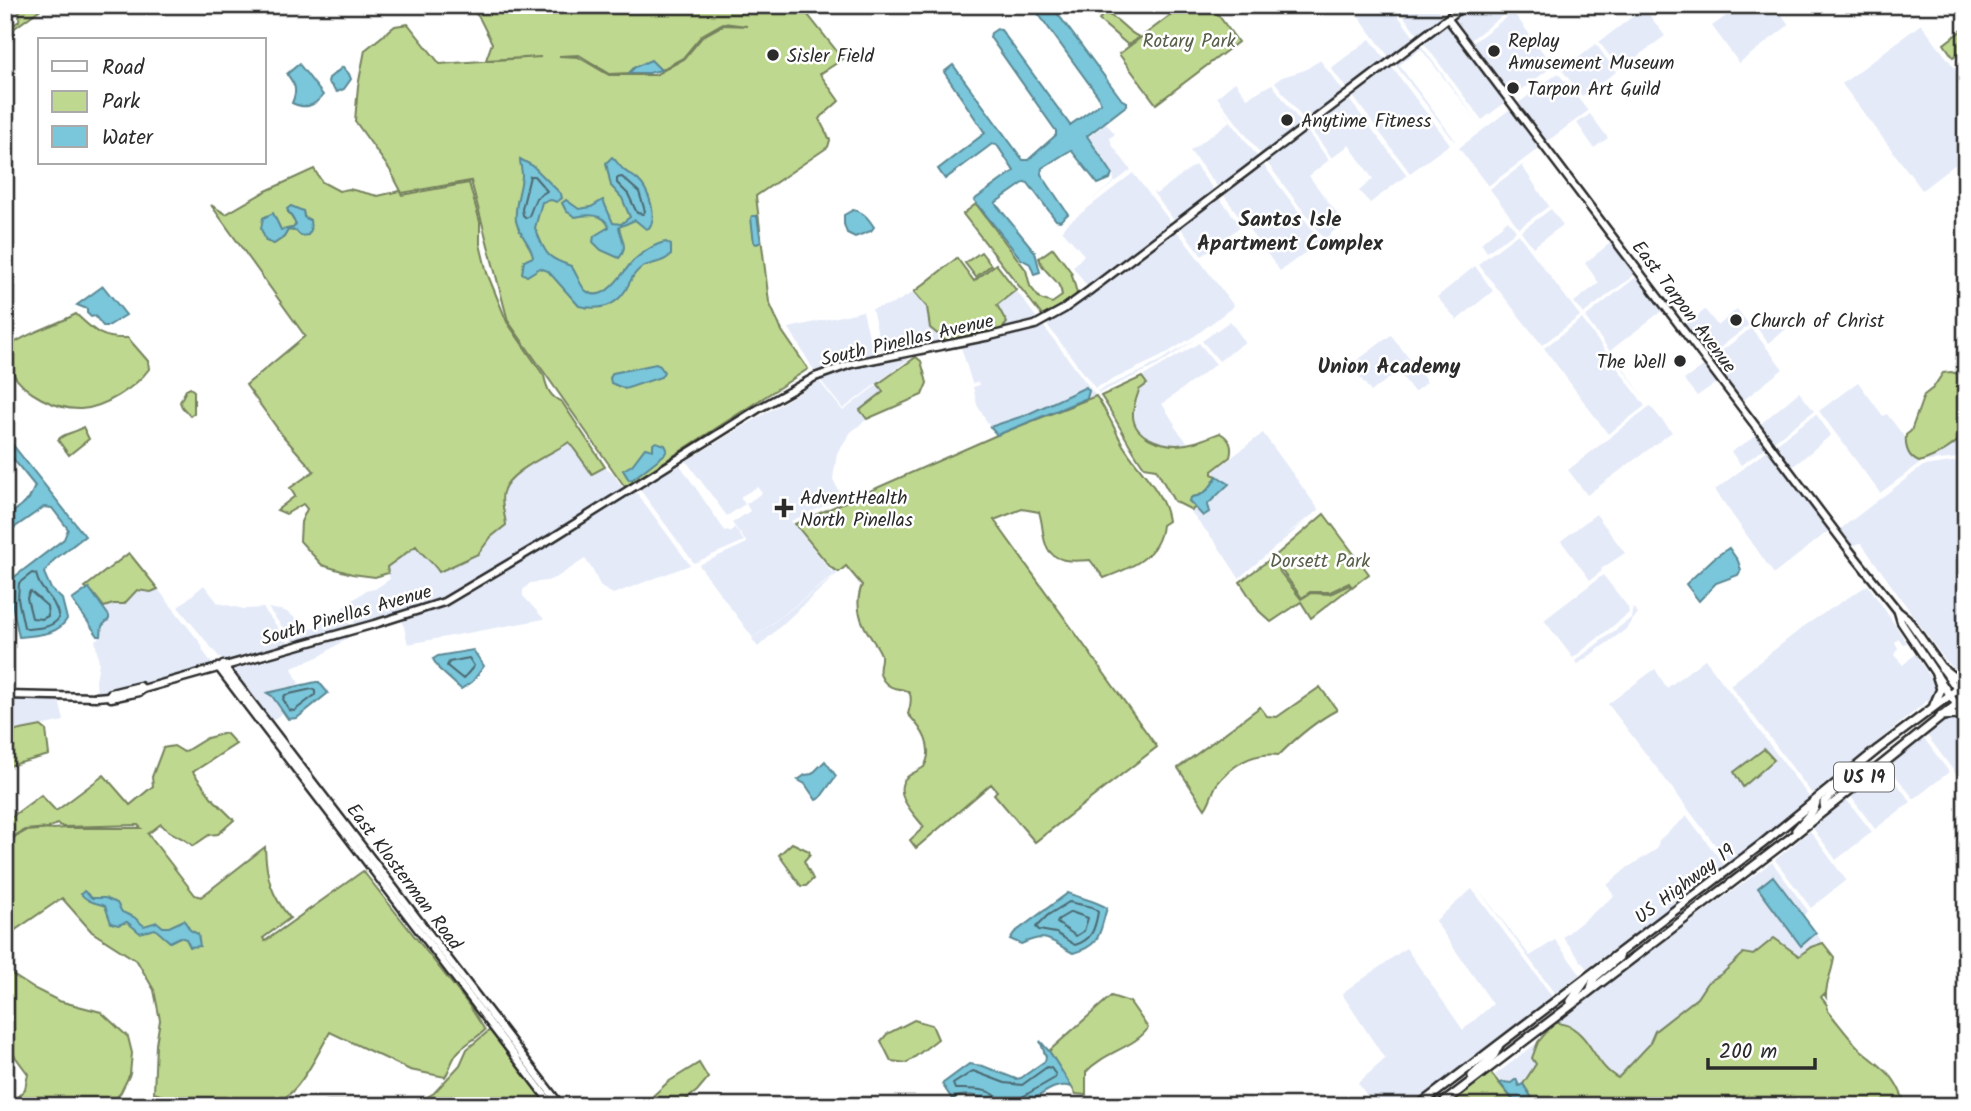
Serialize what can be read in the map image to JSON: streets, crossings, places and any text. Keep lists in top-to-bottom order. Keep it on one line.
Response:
{"streets":{"highway":["US 19","US Highway 19"],"main road":["East Tarpon Avenue","South Pinellas Avenue","East Klosterman Road"]},"crossings":[["East Tarpon Avenue","South Pinellas Avenue"],["East Tarpon Avenue","US Highway 19"],["South Pinellas Avenue","East Klosterman Road"]],"districts":["Santos Isle Apartment Complex","Union Academy"],"parks":["Rotary Park","Dorsett Park"],"places":{"other":["Replay Amusement Museum","Sisler Field","Tarpon Art Guild","Anytime Fitness","Church of Christ","The Well"],"health":["AdventHealth North Pinellas"]},"legend":["Road","Park","Water"],"scale_bar":"200 m"}
